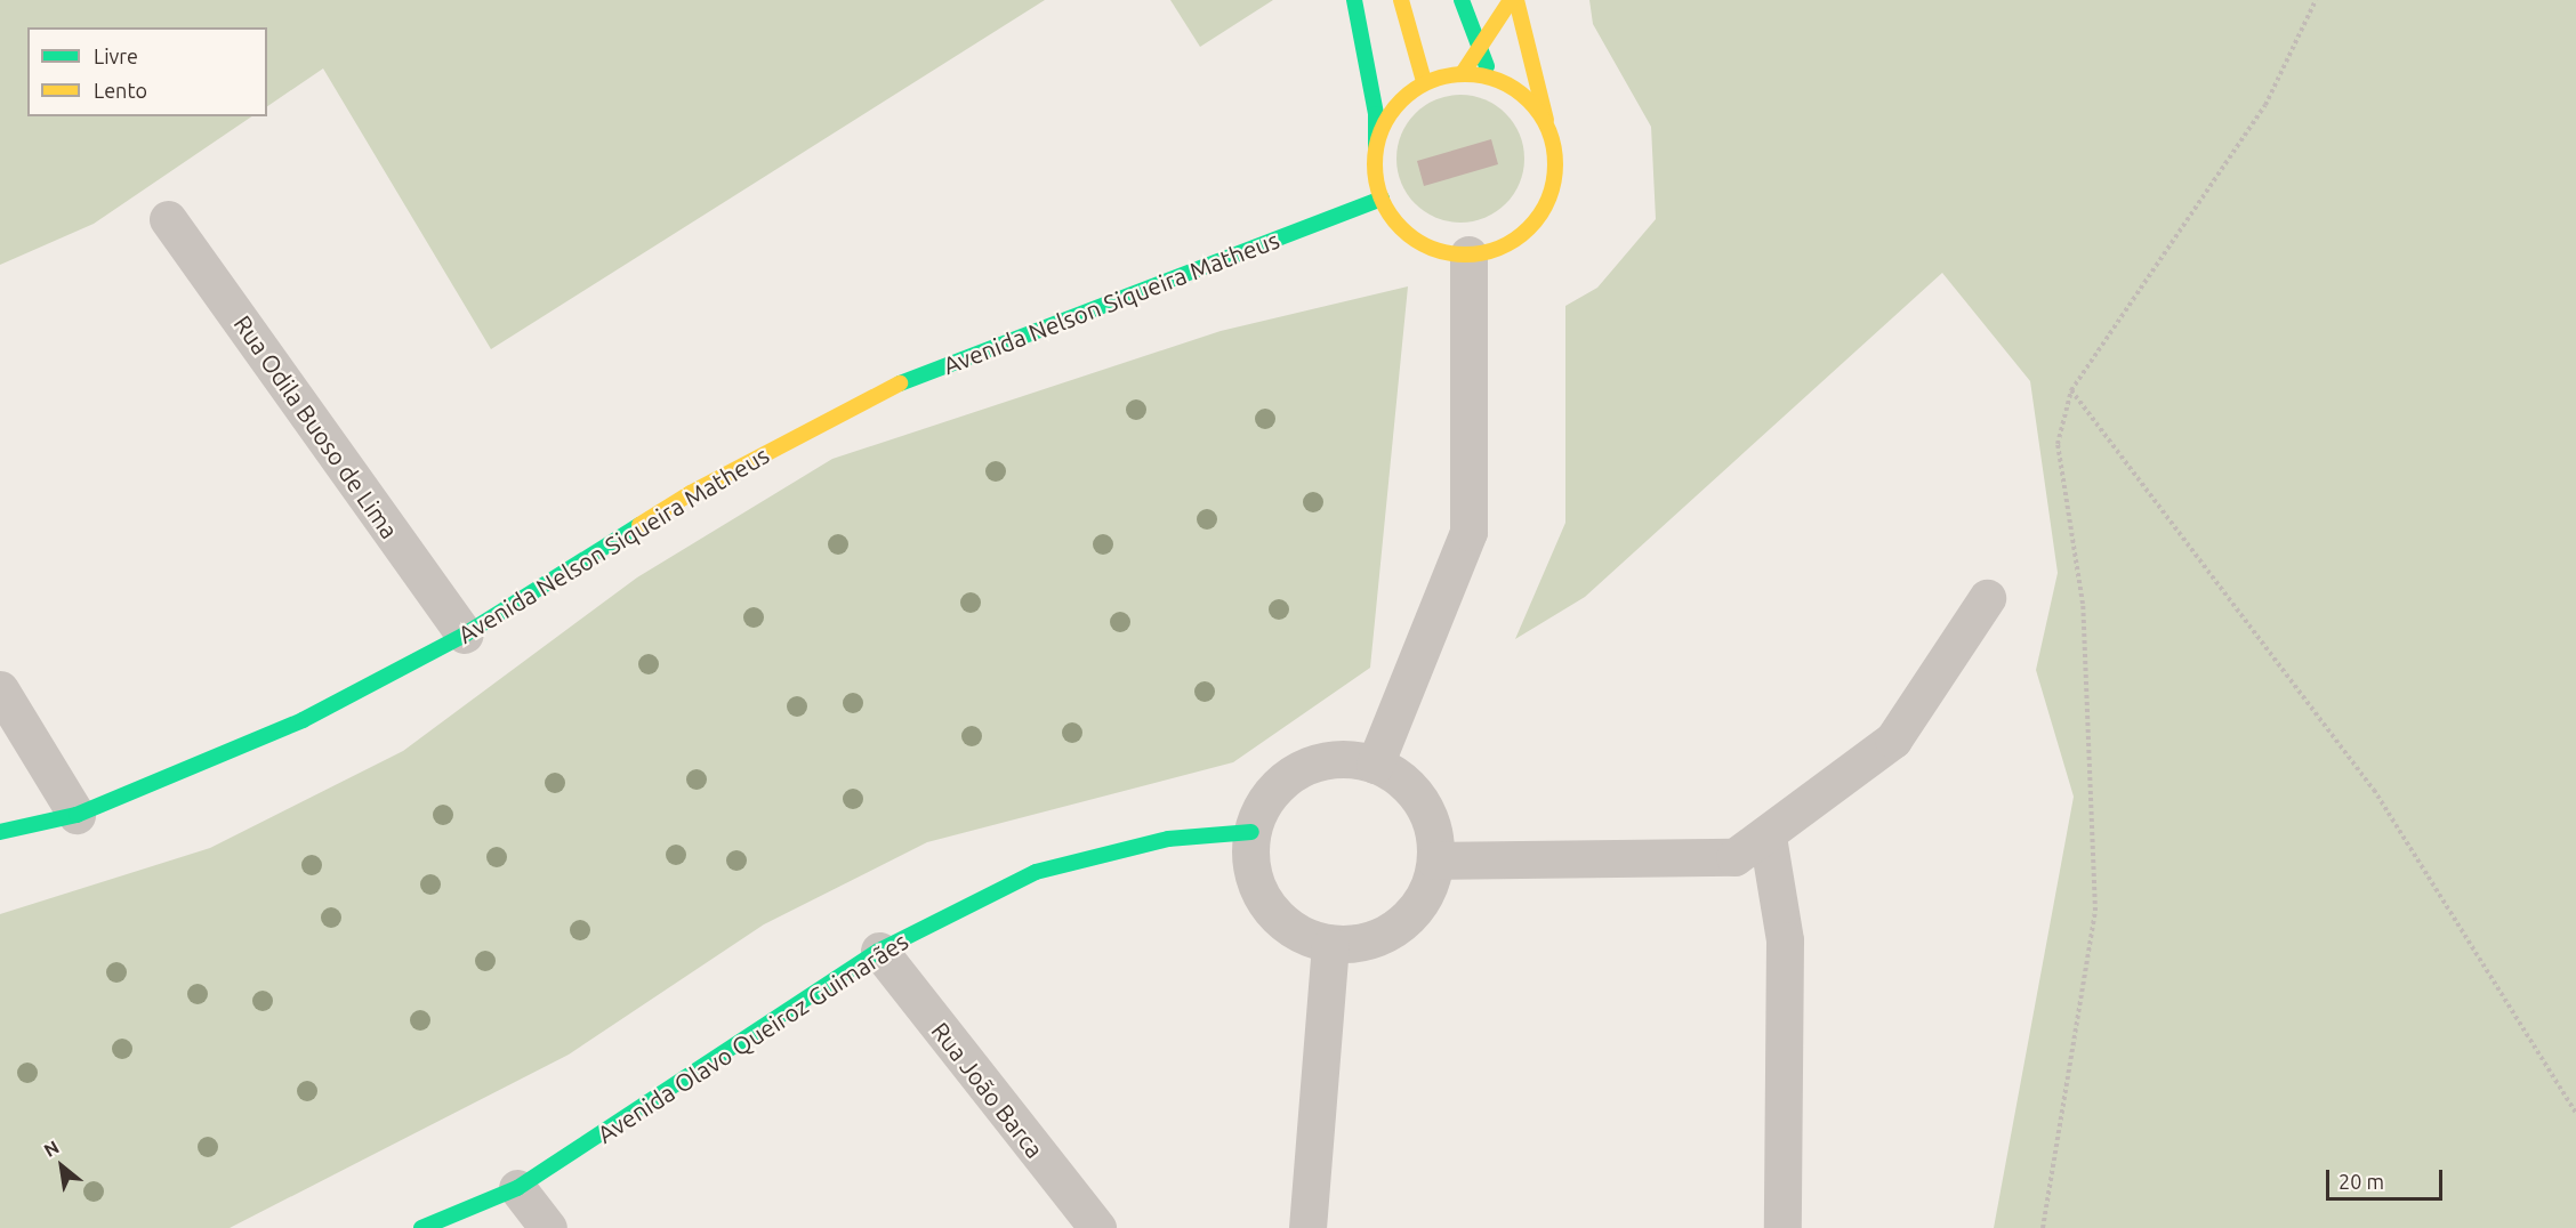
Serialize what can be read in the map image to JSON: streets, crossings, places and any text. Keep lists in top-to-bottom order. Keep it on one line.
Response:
{"streets":{"street":["Avenida Nelson Siqueira Matheus","Rua Odila Buoso de Lima","Avenida Olavo Queiroz Guimarães","Rua João Barca"]},"crossings":[["Avenida Nelson Siqueira Matheus","Rua Odila Buoso de Lima"],["Avenida Olavo Queiroz Guimarães","Rua João Barca"]],"legend":["Livre","Lento"],"scale_bar":"20 m","north":"top left"}
